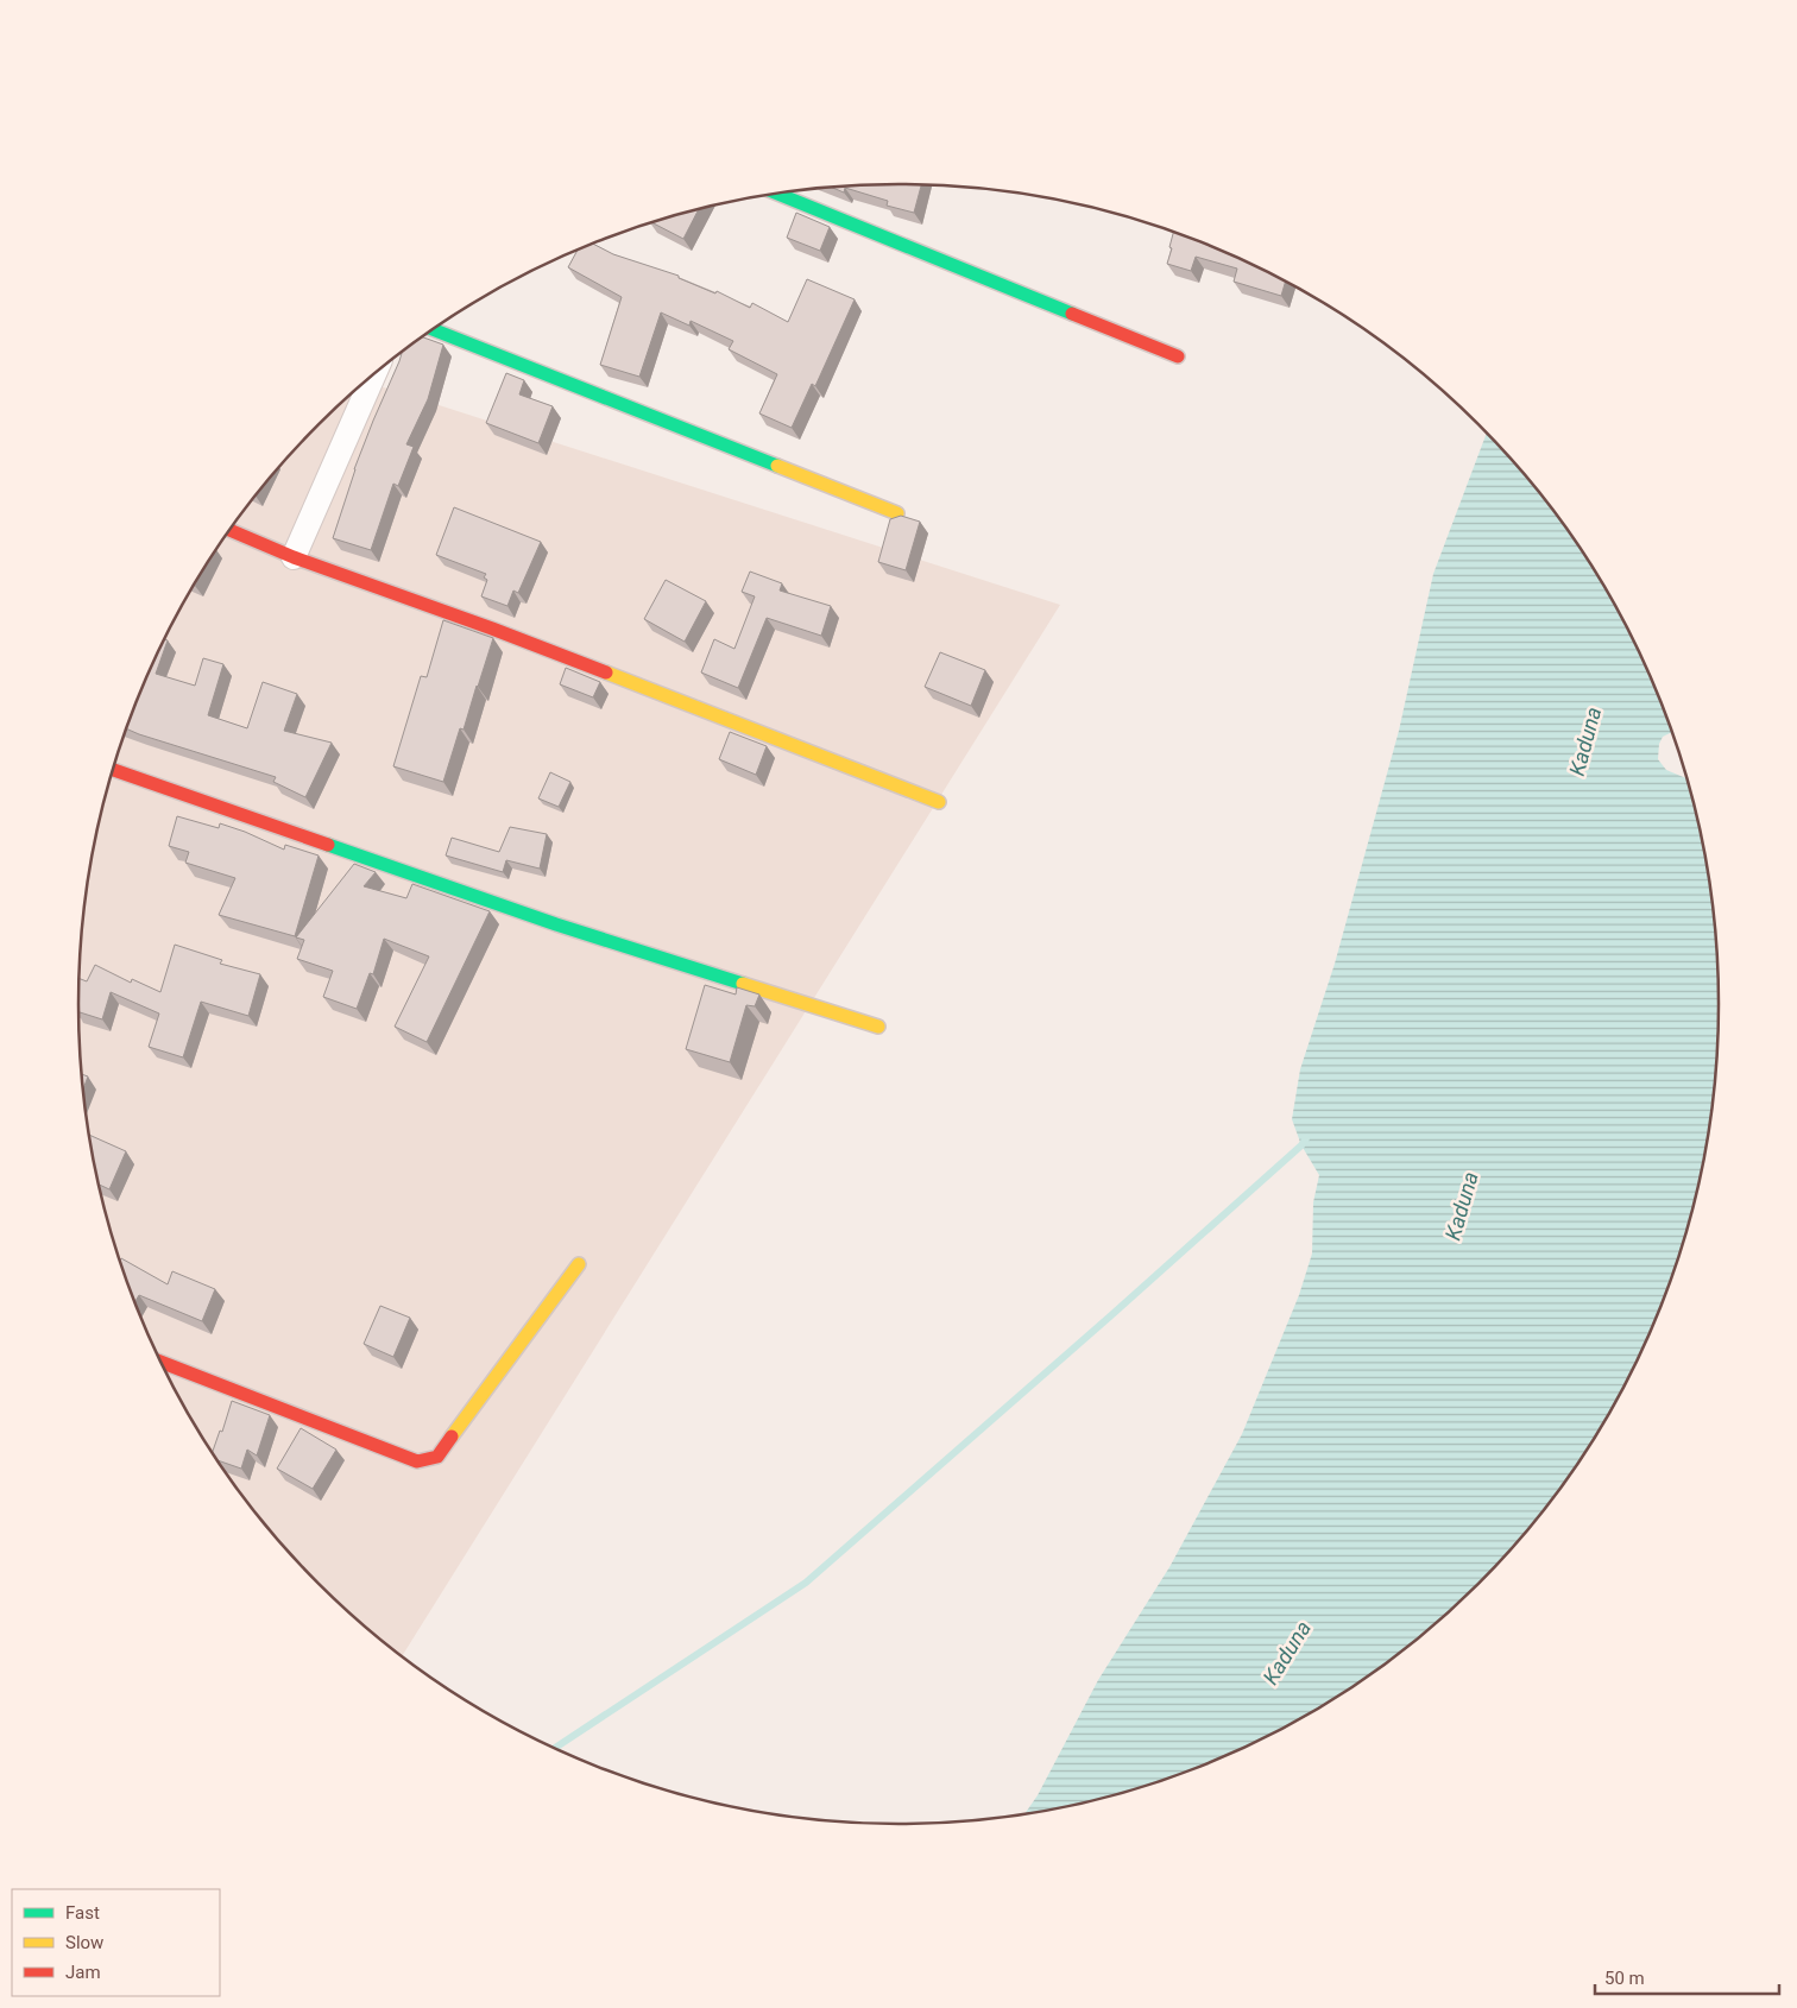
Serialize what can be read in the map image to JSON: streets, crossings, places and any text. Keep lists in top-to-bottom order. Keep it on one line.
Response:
{"water":["Kaduna"],"legend":["Fast","Slow","Jam"],"scale_bar":"50 m"}
